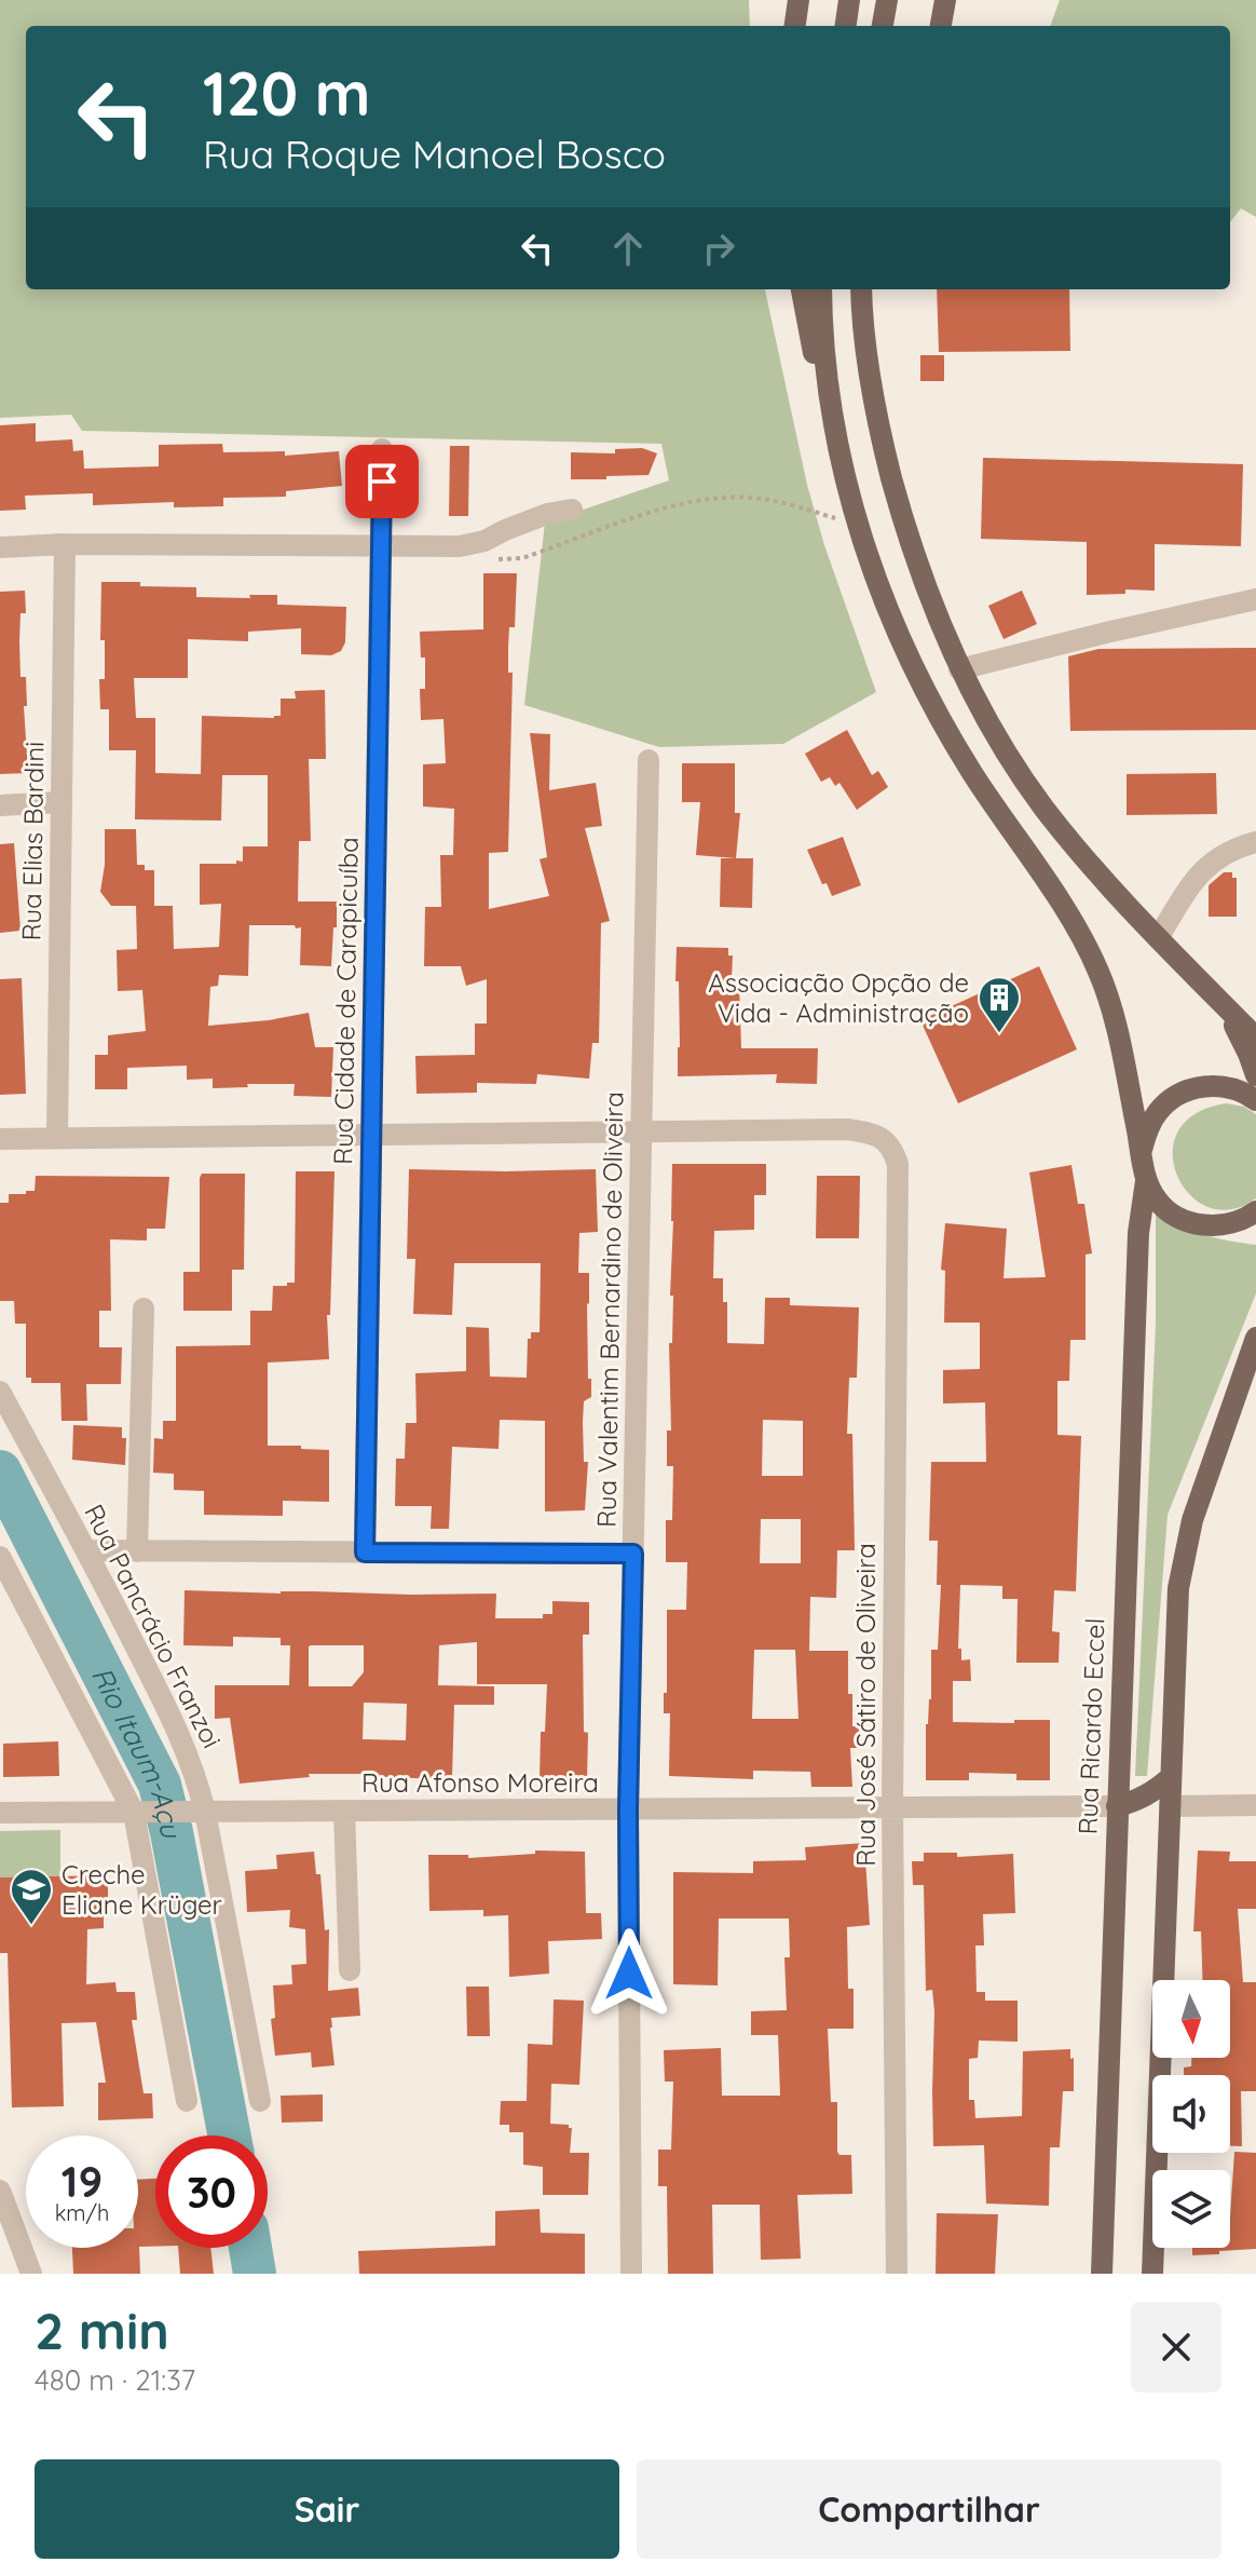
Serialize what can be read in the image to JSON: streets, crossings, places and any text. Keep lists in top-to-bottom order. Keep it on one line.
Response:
{"streets":{"main road":["Rua Ricardo Eccel"],"street":["Rua Elias Bardini","Rua Cidade de Carapicuíba","Rua Valentim Bernardino de Oliveira","Rua Pancrácio Franzoi","Rua José Sátiro de Oliveira","Rua Afonso Moreira"]},"crossings":[["Rua Valentim Bernardino de Oliveira","Rua José Sátiro de Oliveira"],["Rua Valentim Bernardino de Oliveira","Rua Afonso Moreira"],["Rua Pancrácio Franzoi","Rua Afonso Moreira"],["Rua José Sátiro de Oliveira","Rua Afonso Moreira"],["Rua Ricardo Eccel","Rua Afonso Moreira"]],"water":["Rio Itaum-Açu"],"places":{"building":["Associação Opção de Vida - Administração"],"school or university":["Creche Eliane Krüger"]},"north":"bottom","page":{"turn":["120 m","Rua Roque Manoel Bosco"],"speed":"19 km/h","limit":"30","heading":["2 min","480 m · 21:37"],"buttons":["Sair","Compartilhar"]}}
